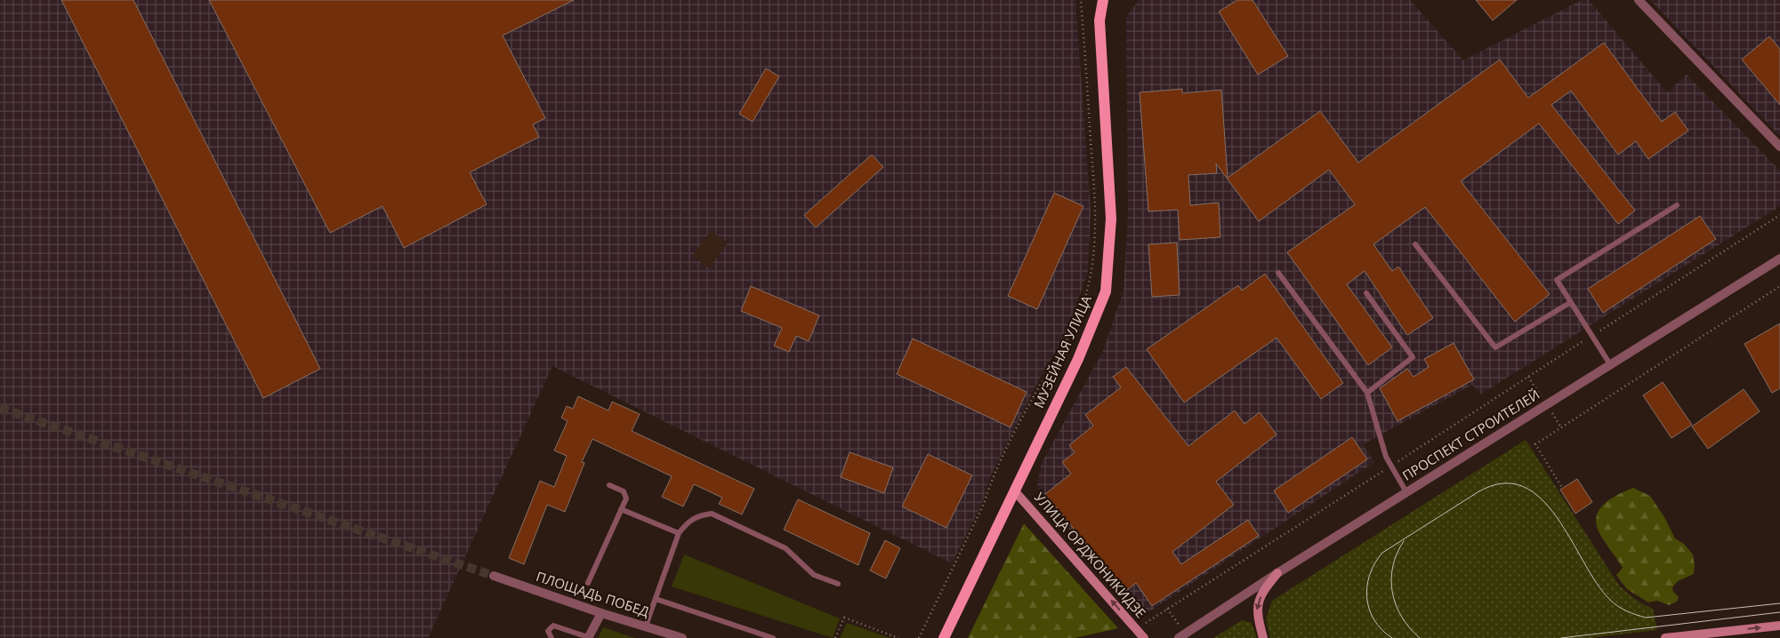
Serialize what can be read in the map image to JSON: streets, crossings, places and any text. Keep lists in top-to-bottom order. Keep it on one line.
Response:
{"streets":{"main road":["МУЗЕЙНАЯ УЛИЦА","УЛИЦА ОРДЖОНИКИДЗЕ"],"street":["ПРОСПЕКТ СТРОИТЕЛЕЙ","ПЛОЩАДЬ ПОБЕД"]},"crossings":[["МУЗЕЙНАЯ УЛИЦА","УЛИЦА ОРДЖОНИКИДЗЕ"]],"one_way":["УЛИЦА ОРДЖОНИКИДЗЕ"]}
